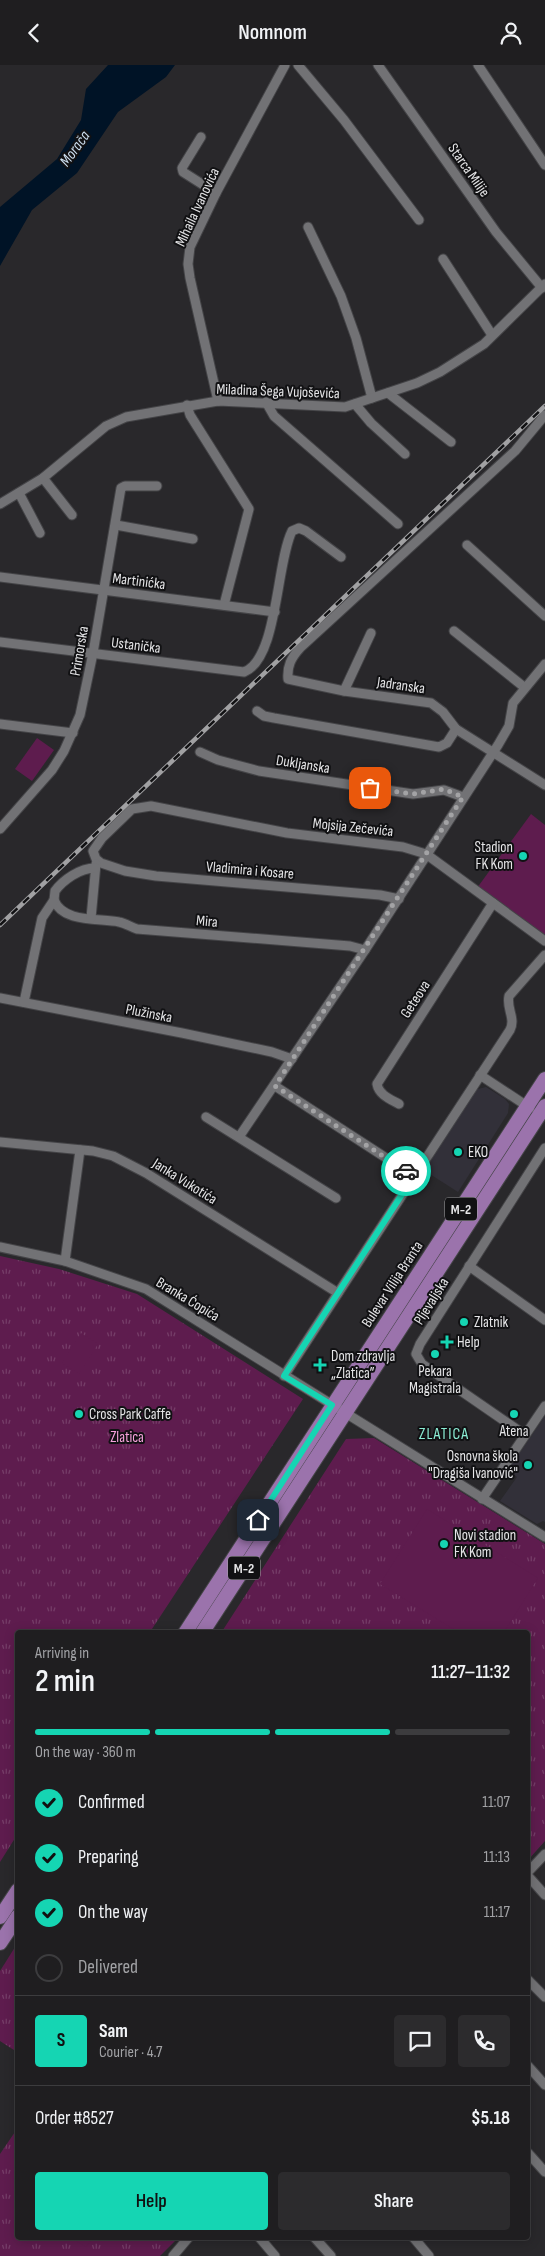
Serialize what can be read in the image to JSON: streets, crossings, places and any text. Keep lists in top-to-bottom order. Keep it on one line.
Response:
{"streets":{"main road":["M-2","Bulevar Vilija Branta"],"street":["Starca Milije","Mihaila Ivanovića","Miladina Šega Vujoševića","Martinićka","Ustanička","Primorska","Jadranska","Dukljanska","Mojsija Zečevića","Vladimira i Kosare","Mira","Geteova","Plužinska","Janka Vukotića","Branka Ćopića","Pljevaljska"]},"crossings":[["Starca Milije","Miladina Šega Vujoševića"],["Mihaila Ivanovića","Miladina Šega Vujoševića"],["Martinićka","Ustanička"],["Martinićka","Primorska"],["Ustanička","Primorska"],["Mojsija Zečevića","Vladimira i Kosare"],["Mojsija Zečevića","Geteova"],["Bulevar Vilija Branta","Branka Ćopića"]],"districts":["ZLATICA"],"water":["Morača"],"parks":["Zlatica"],"places":{"other":["Stadion FK Kom","EKO","Zlatnik","Pekara Magistrala","Cross Park Caffe","Atena","Osnovna škola \"Dragiša Ivanović\"","Novi stadion FK Kom"],"health":["Help","Dom zdravlja „Zlatica”"]},"page":{"header":"Nomnom","heading":["2 min","Arriving in","11:27–11:32"],"panel":["Sam","Courier · 4.7","Order #8527","$5.18"],"bar":"On the way · 360 m","list":[["Confirmed","11:07"],["Preparing","11:13"],["On the way","11:17"],"Delivered"],"round":"S","buttons":["Help","Share"]}}
